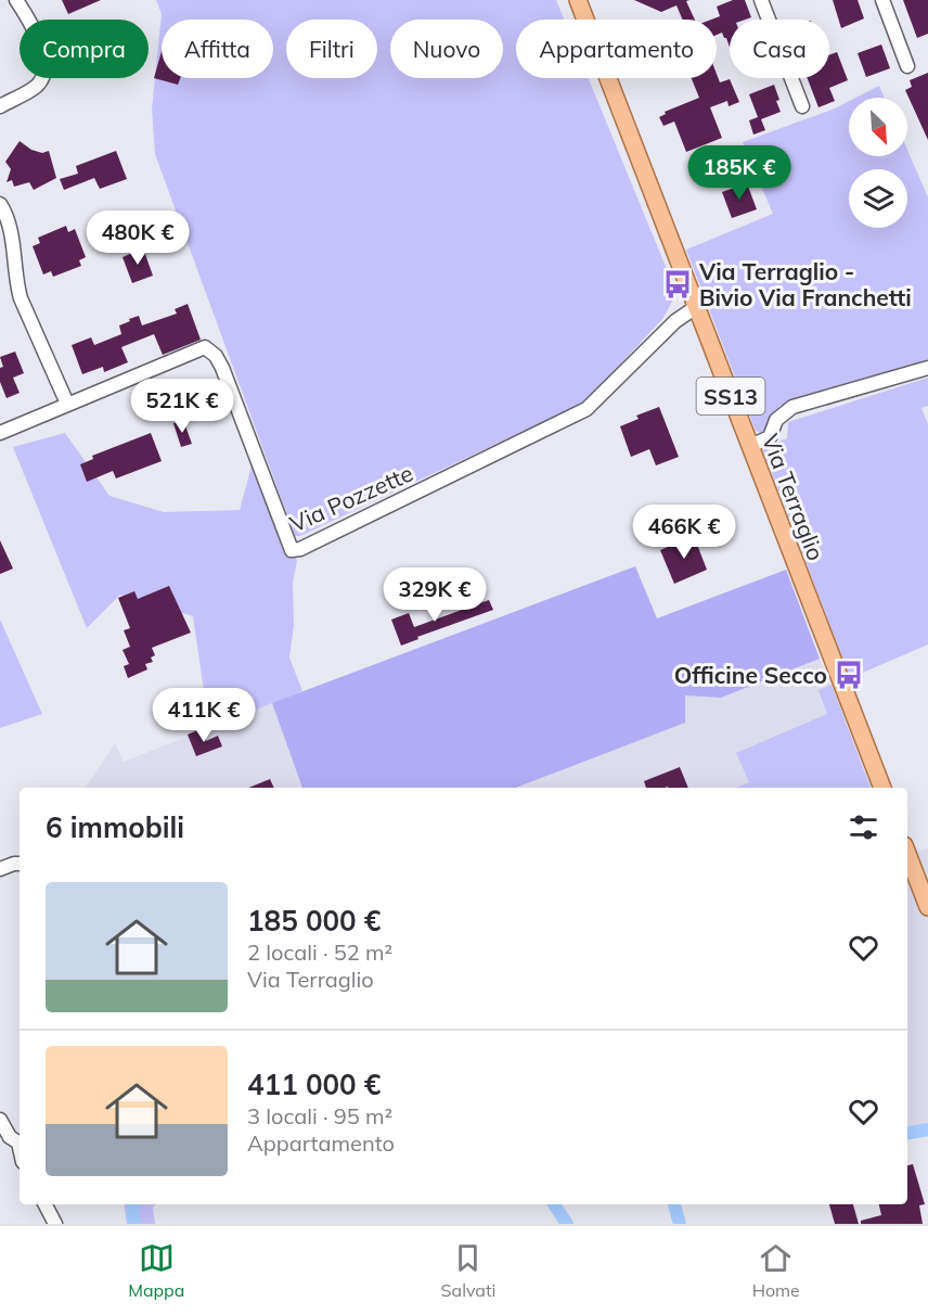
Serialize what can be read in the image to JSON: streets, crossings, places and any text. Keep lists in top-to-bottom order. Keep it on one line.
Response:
{"streets":{"main road":["SS13","Via Terraglio"],"street":["Via Pozzette"]},"crossings":[["Via Terraglio","Via Pozzette"]],"places":{"bus stop":["Via Terraglio - Bivio Via Franchetti","Officine Secco"]},"north":"bottom right","page":{"chip":["Compra","Affitta","Filtri","Nuovo","Appartamento","Casa"],"price":["185K €","480K €","521K €","466K €","329K €","411K €"],"heading":"6 immobili","list":[{"name":"185 000 €","note":"2 locali · 52 m² · Via Terraglio"},{"name":"411 000 €","note":"3 locali · 95 m² · Appartamento"}],"tabs":["Mappa","Salvati","Home"]}}
